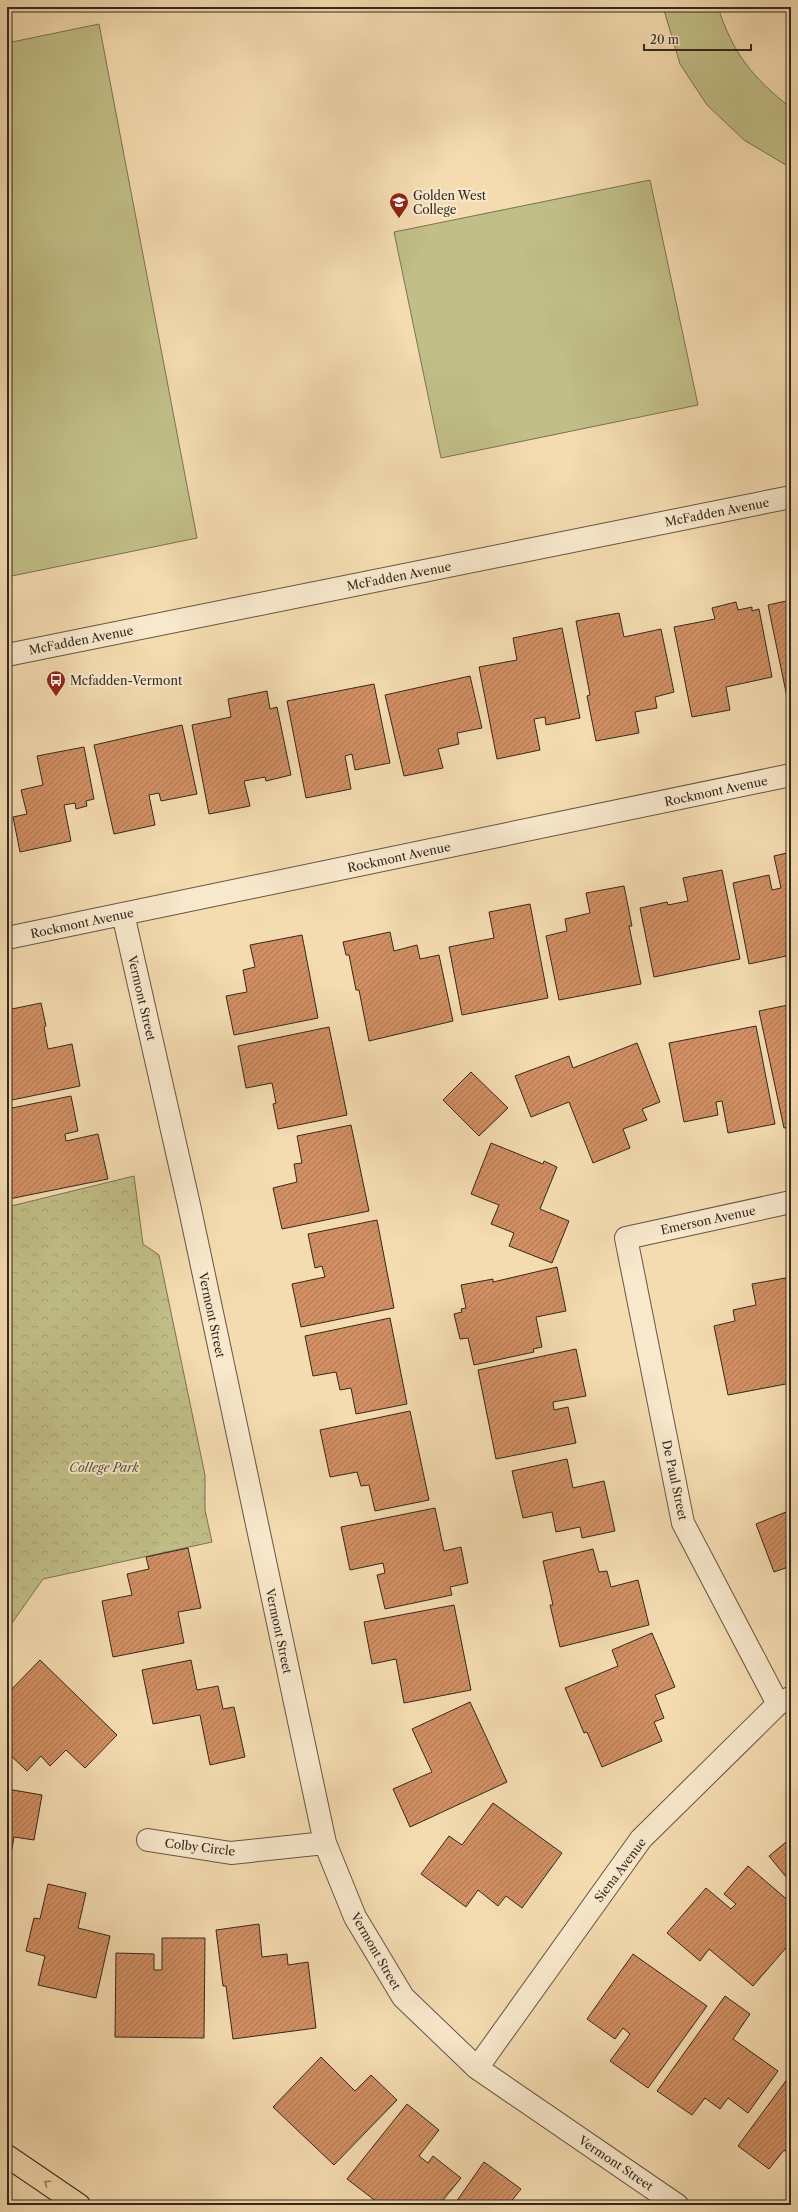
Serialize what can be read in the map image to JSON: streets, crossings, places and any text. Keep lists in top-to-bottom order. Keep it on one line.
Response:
{"streets":{"street":["McFadden Avenue","Rockmont Avenue","Vermont Street","Emerson Avenue","De Paul Street","Colby Circle","Siena Avenue"]},"crossings":[["Rockmont Avenue","Vermont Street"],["Vermont Street","Colby Circle"],["Vermont Street","Siena Avenue"],["Emerson Avenue","De Paul Street"],["De Paul Street","Siena Avenue"]],"parks":["College Park"],"places":{"school or university":["Golden West College"],"bus stop":["Mcfadden-Vermont"]},"scale_bar":"20 m"}
